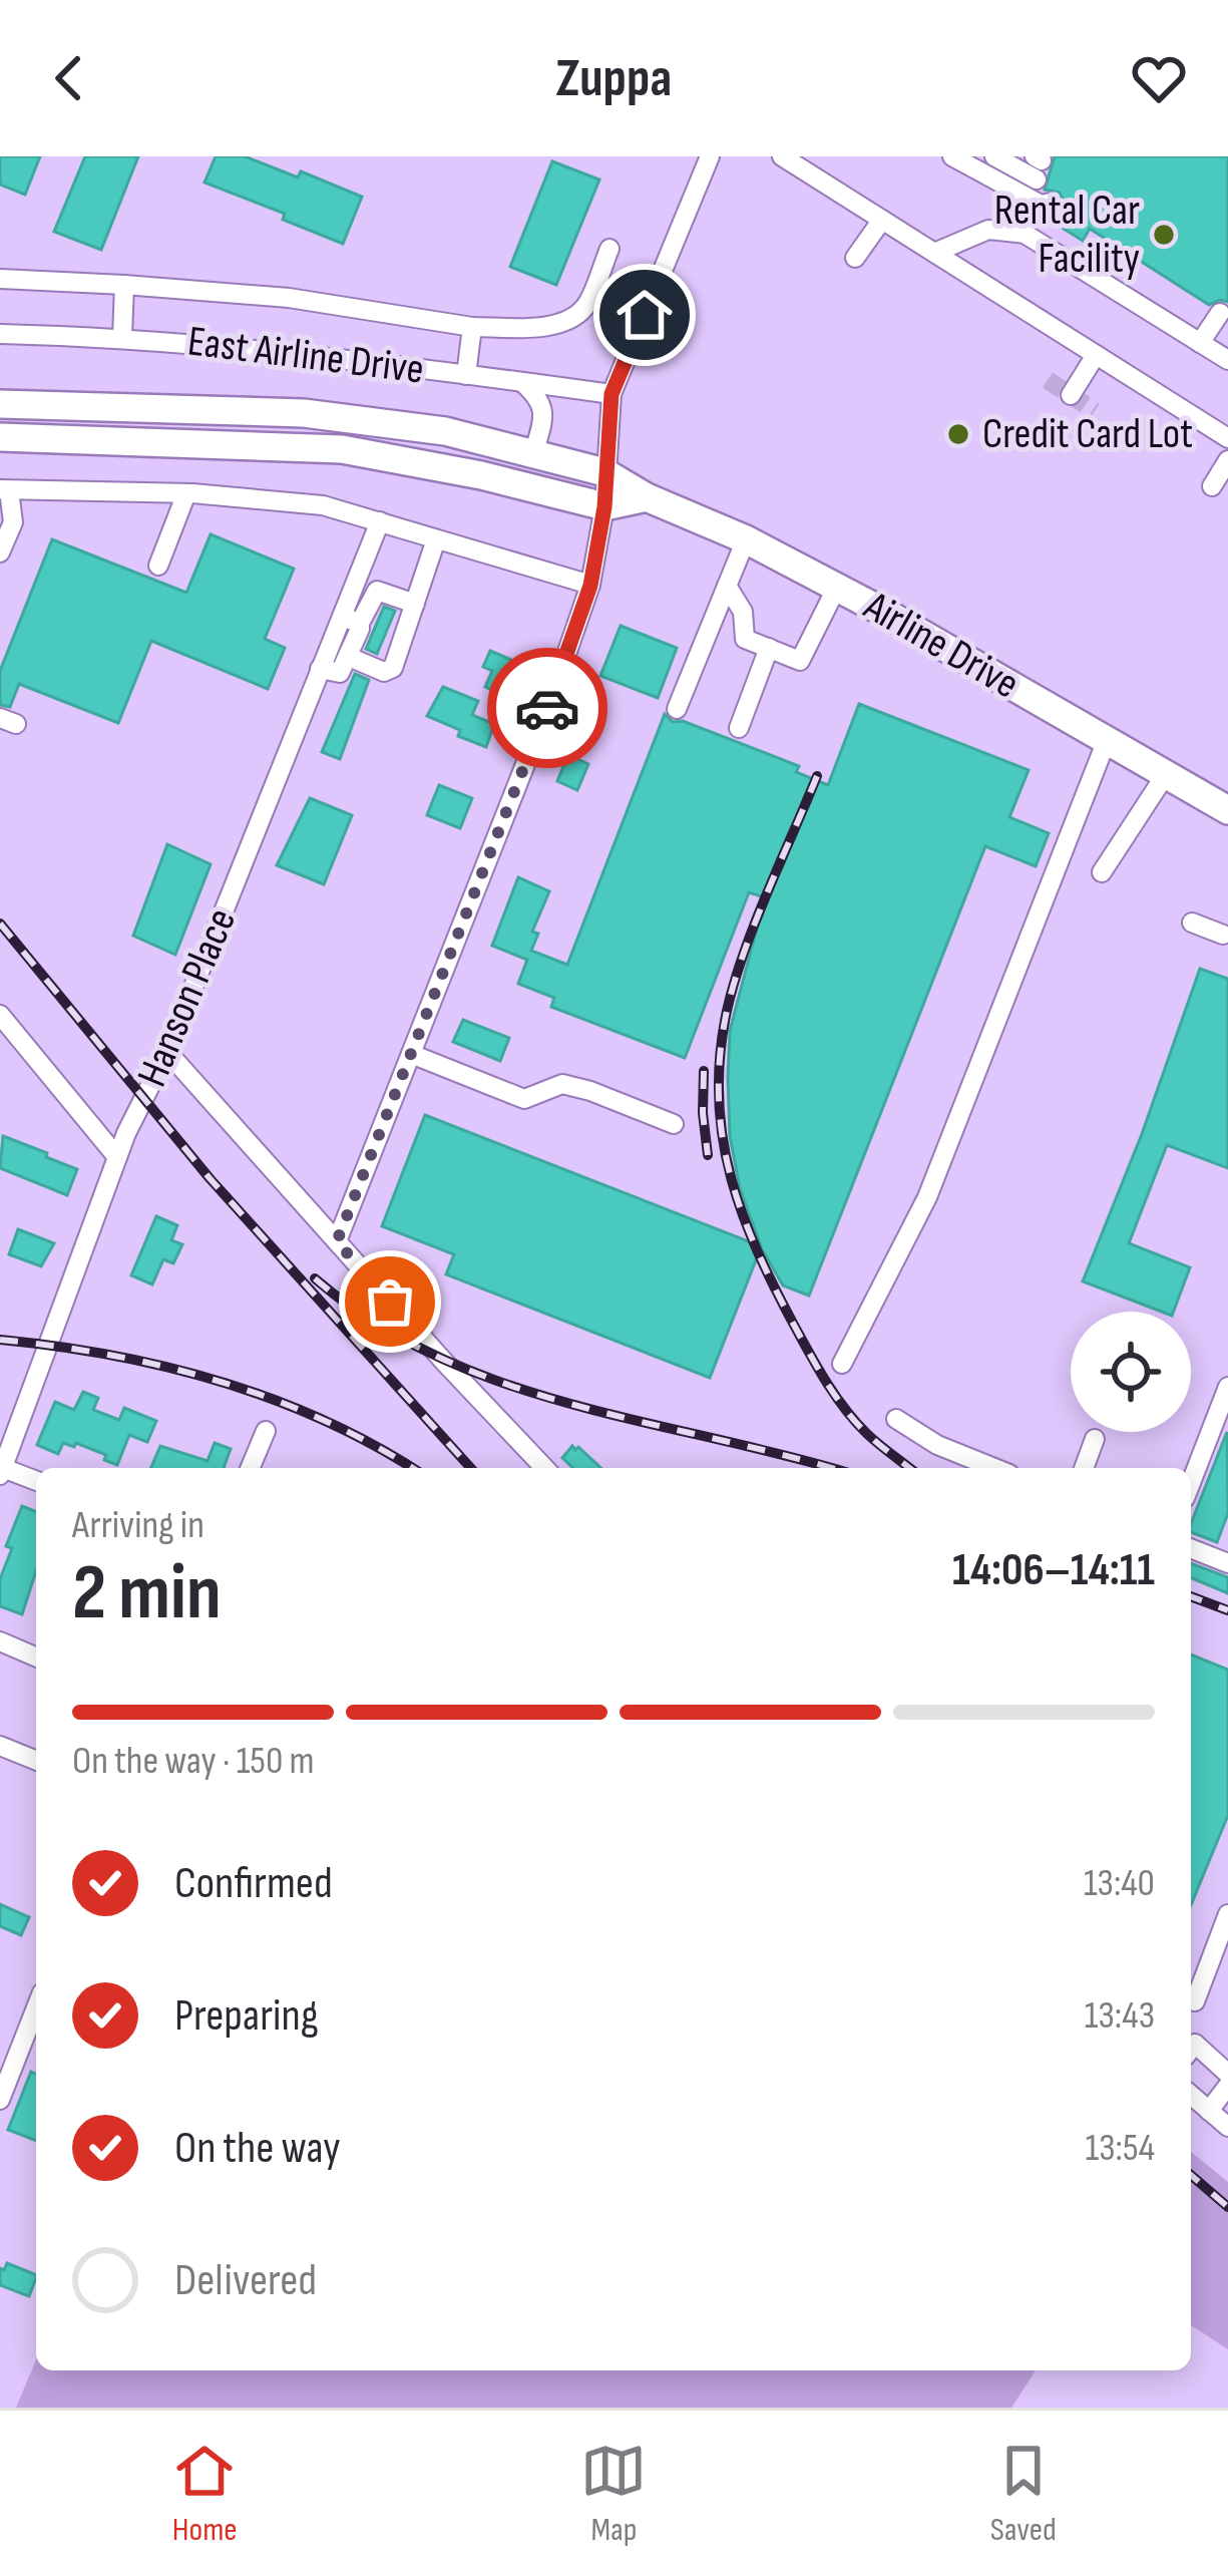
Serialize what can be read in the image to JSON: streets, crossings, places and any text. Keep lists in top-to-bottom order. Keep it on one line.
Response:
{"streets":{"highway":["Airline Drive"],"street":["East Airline Drive","Hanson Place"]},"places":["Rental Car Facility","Credit Card Lot"],"page":{"header":"Zuppa","heading":["2 min","Arriving in","14:06–14:11"],"bar":"On the way · 150 m","list":[["Confirmed","13:40"],["Preparing","13:43"],["On the way","13:54"],"Delivered"],"tabs":["Home","Map","Saved"]}}
